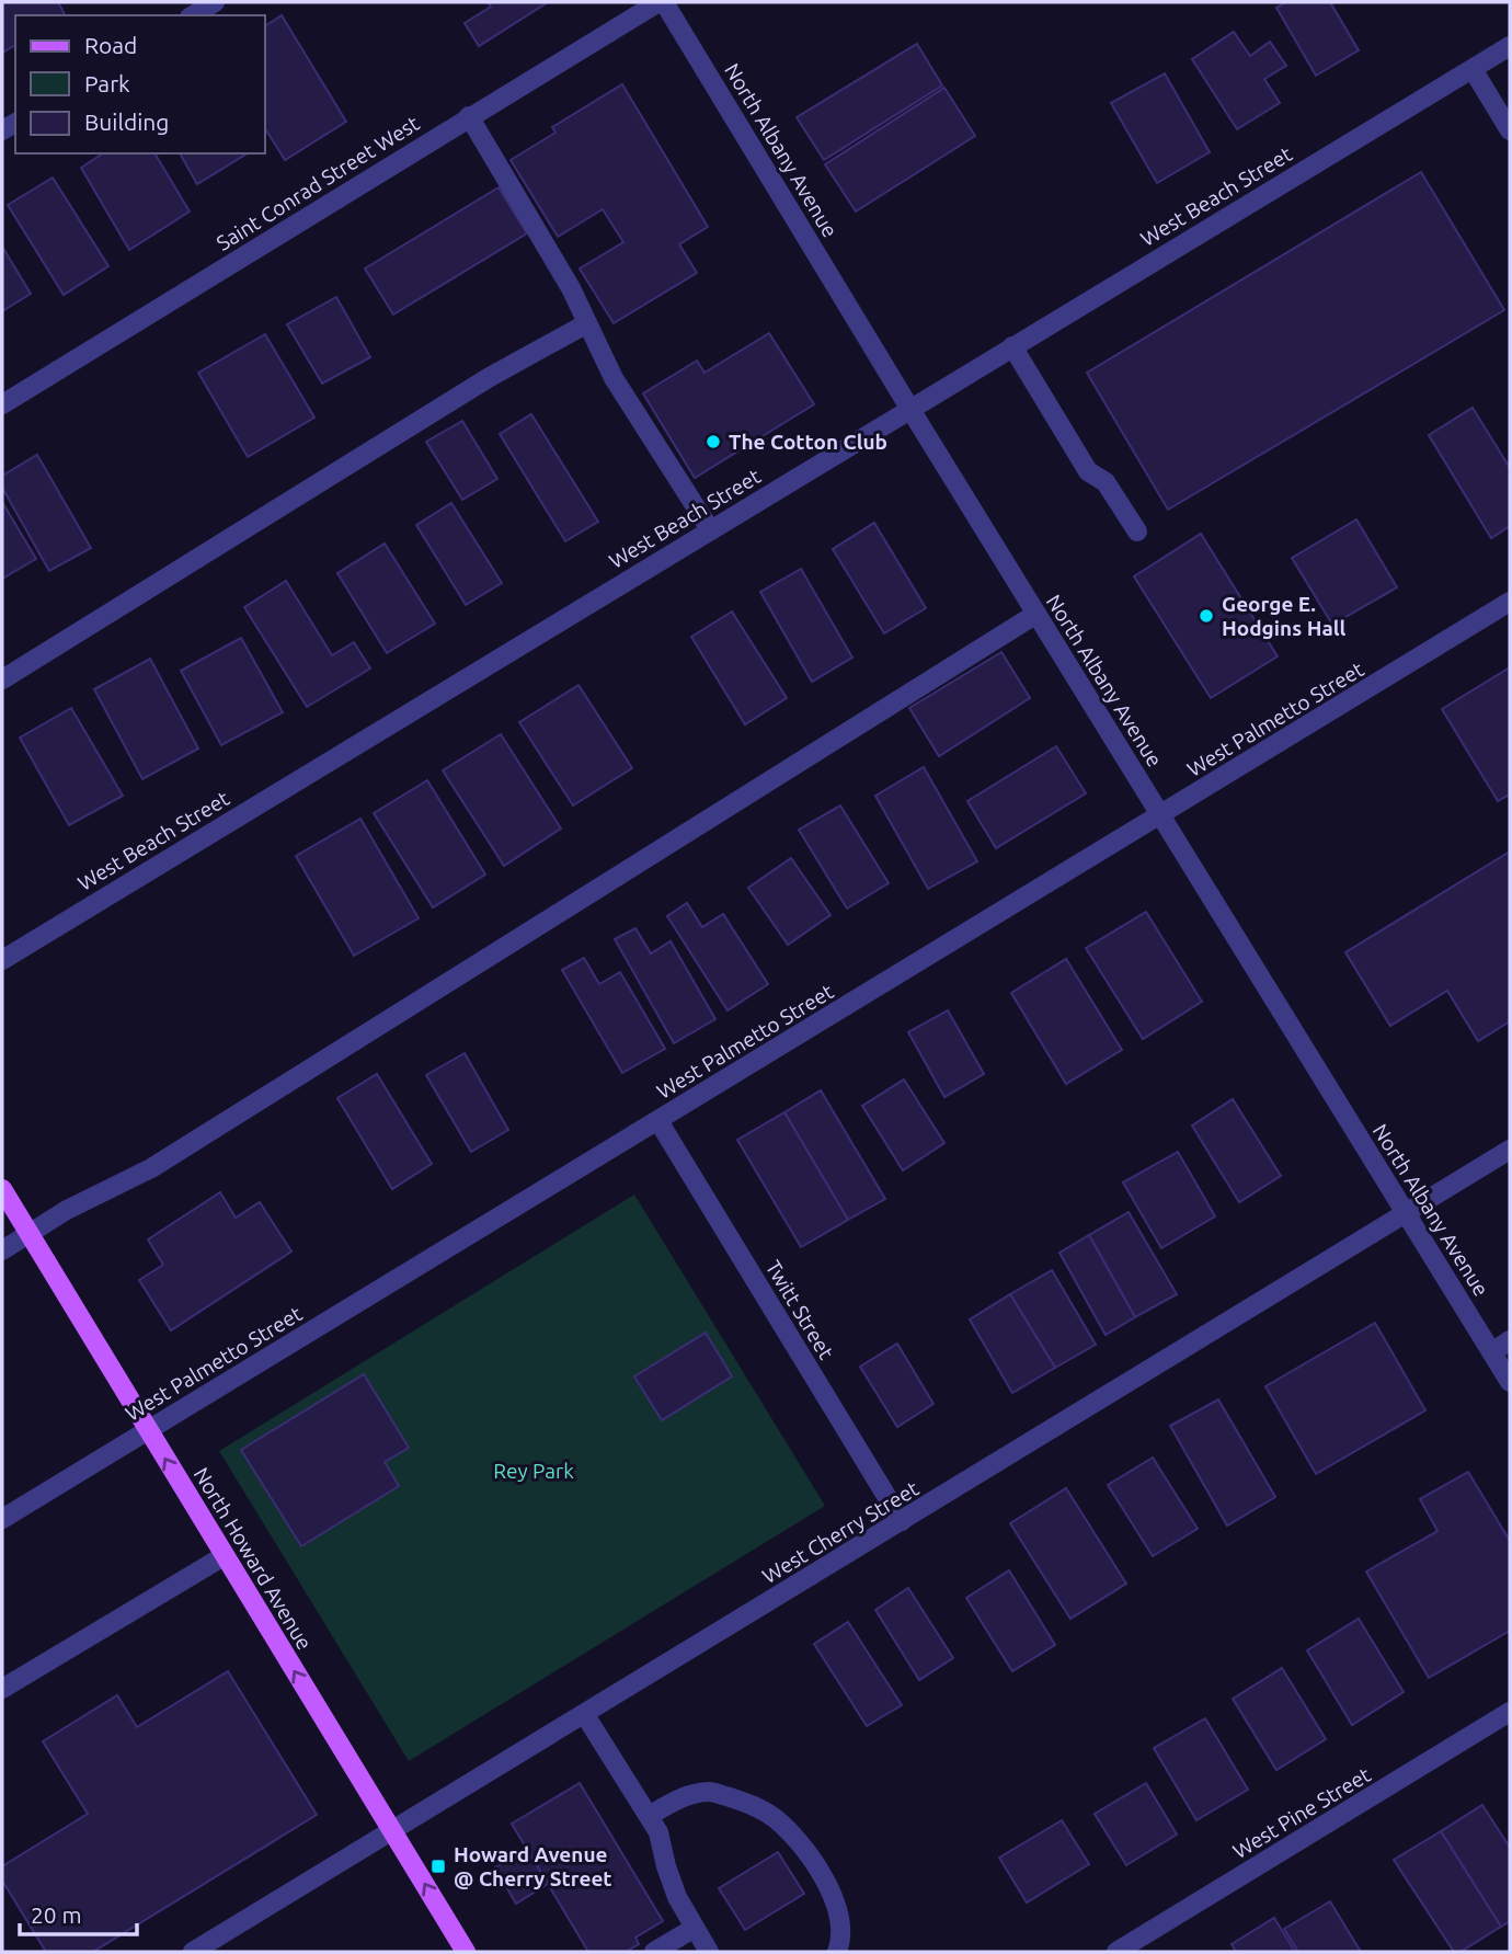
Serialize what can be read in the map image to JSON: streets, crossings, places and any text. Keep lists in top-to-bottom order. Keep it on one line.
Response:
{"streets":{"main road":["North Howard Avenue"],"street":["North Albany Avenue","Saint Conrad Street West","West Beach Street","West Palmetto Street","Twitt Street","West Cherry Street","West Pine Street"]},"crossings":[["North Albany Avenue","West Beach Street"],["North Albany Avenue","West Palmetto Street"],["North Albany Avenue","West Cherry Street"],["West Palmetto Street","Twitt Street"],["West Palmetto Street","North Howard Avenue"],["Twitt Street","West Cherry Street"],["West Cherry Street","North Howard Avenue"]],"one_way":["North Howard Avenue"],"parks":["Rey Park"],"places":{"other":["The Cotton Club","George E. Hodgins Hall"],"transit":["Howard Avenue @ Cherry Street"]},"legend":["Road","Park","Building"],"scale_bar":"20 m"}
